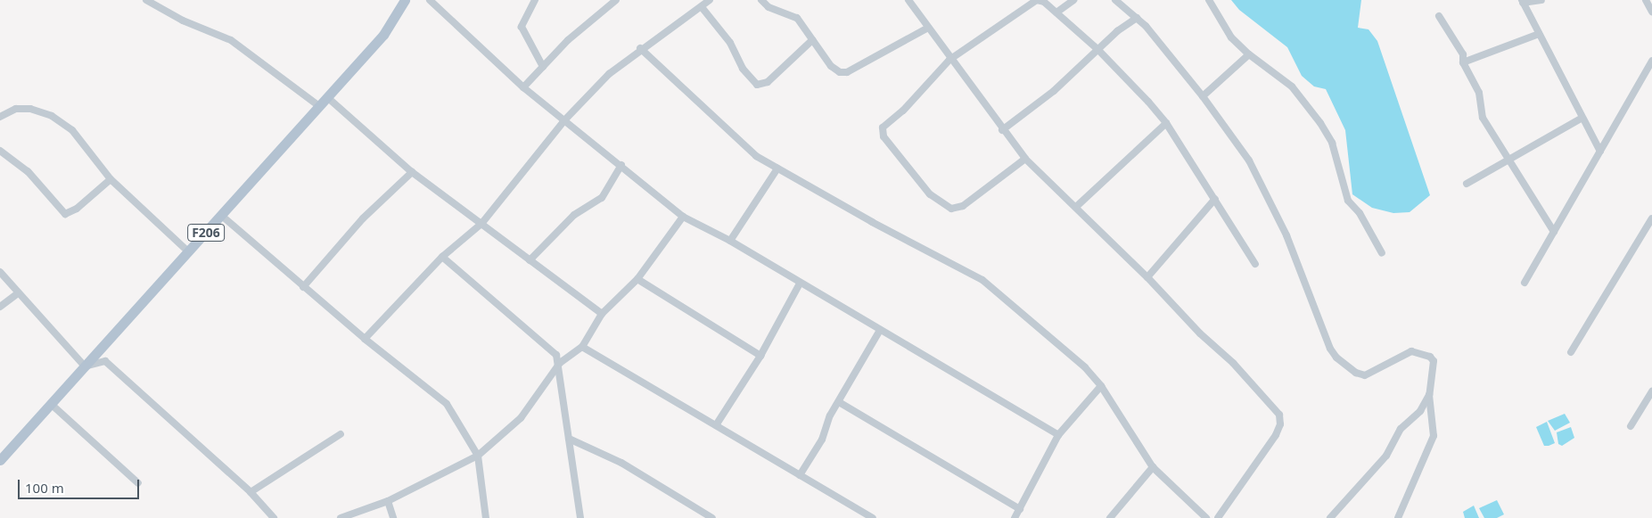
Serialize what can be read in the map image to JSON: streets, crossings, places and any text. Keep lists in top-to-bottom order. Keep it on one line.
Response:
{"streets":{"main road":["F206"]},"scale_bar":"100 m"}
